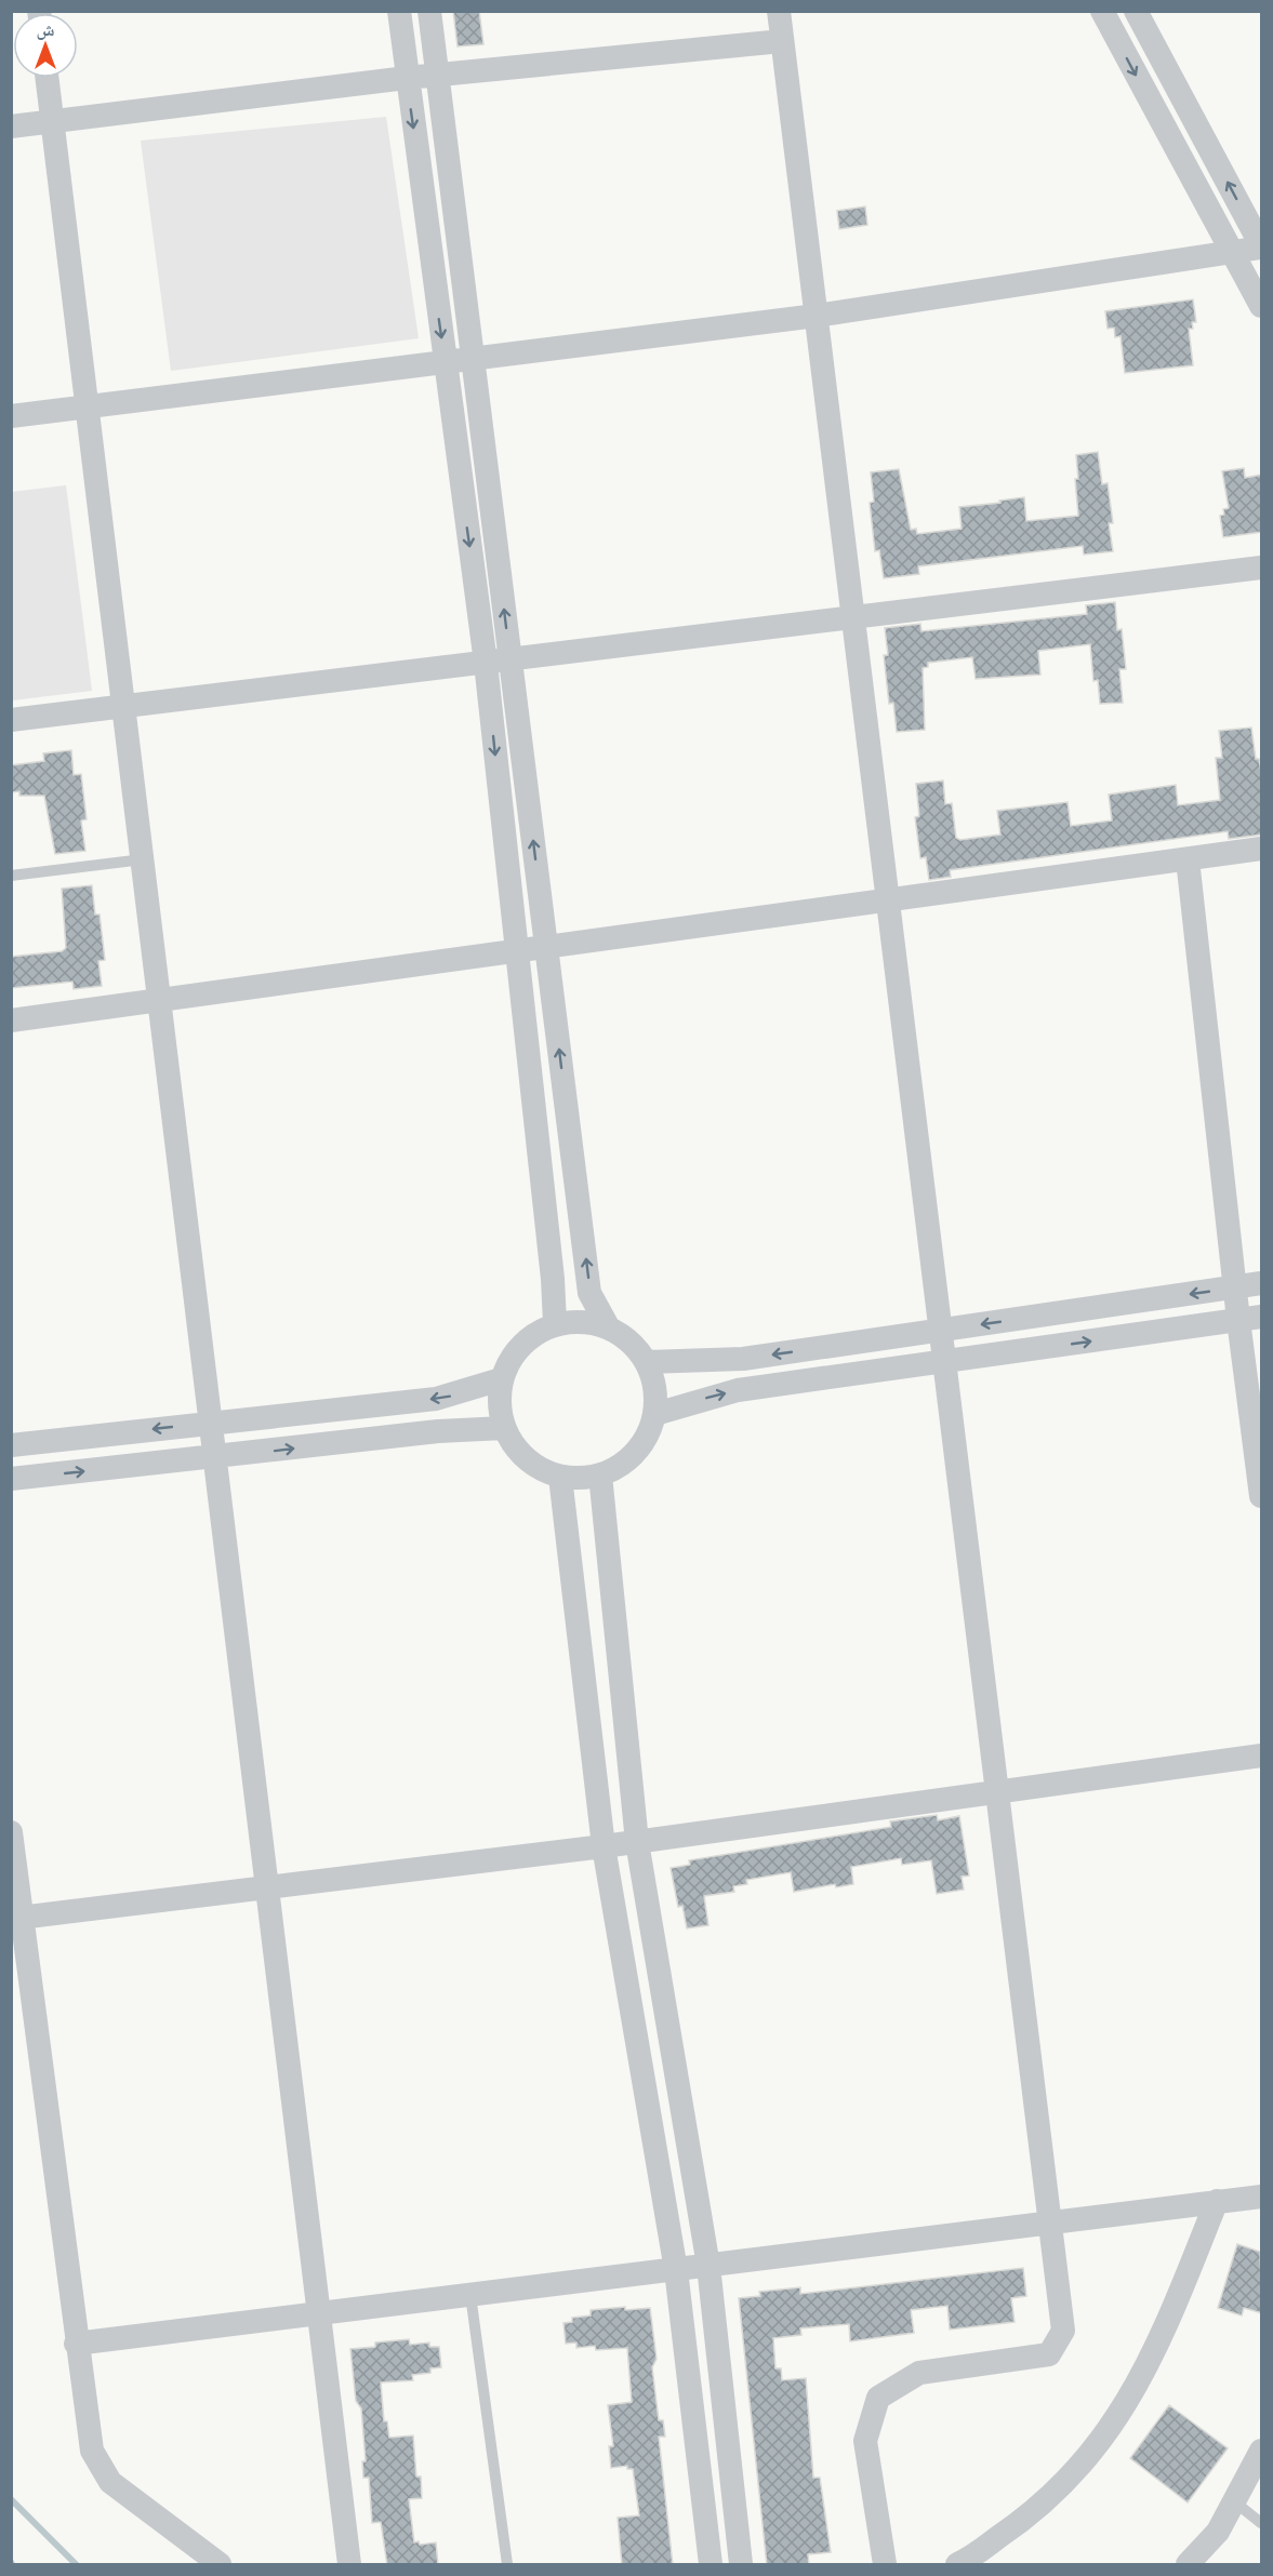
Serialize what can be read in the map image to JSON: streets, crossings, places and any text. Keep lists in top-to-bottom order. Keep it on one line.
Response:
{"north":"top"}
